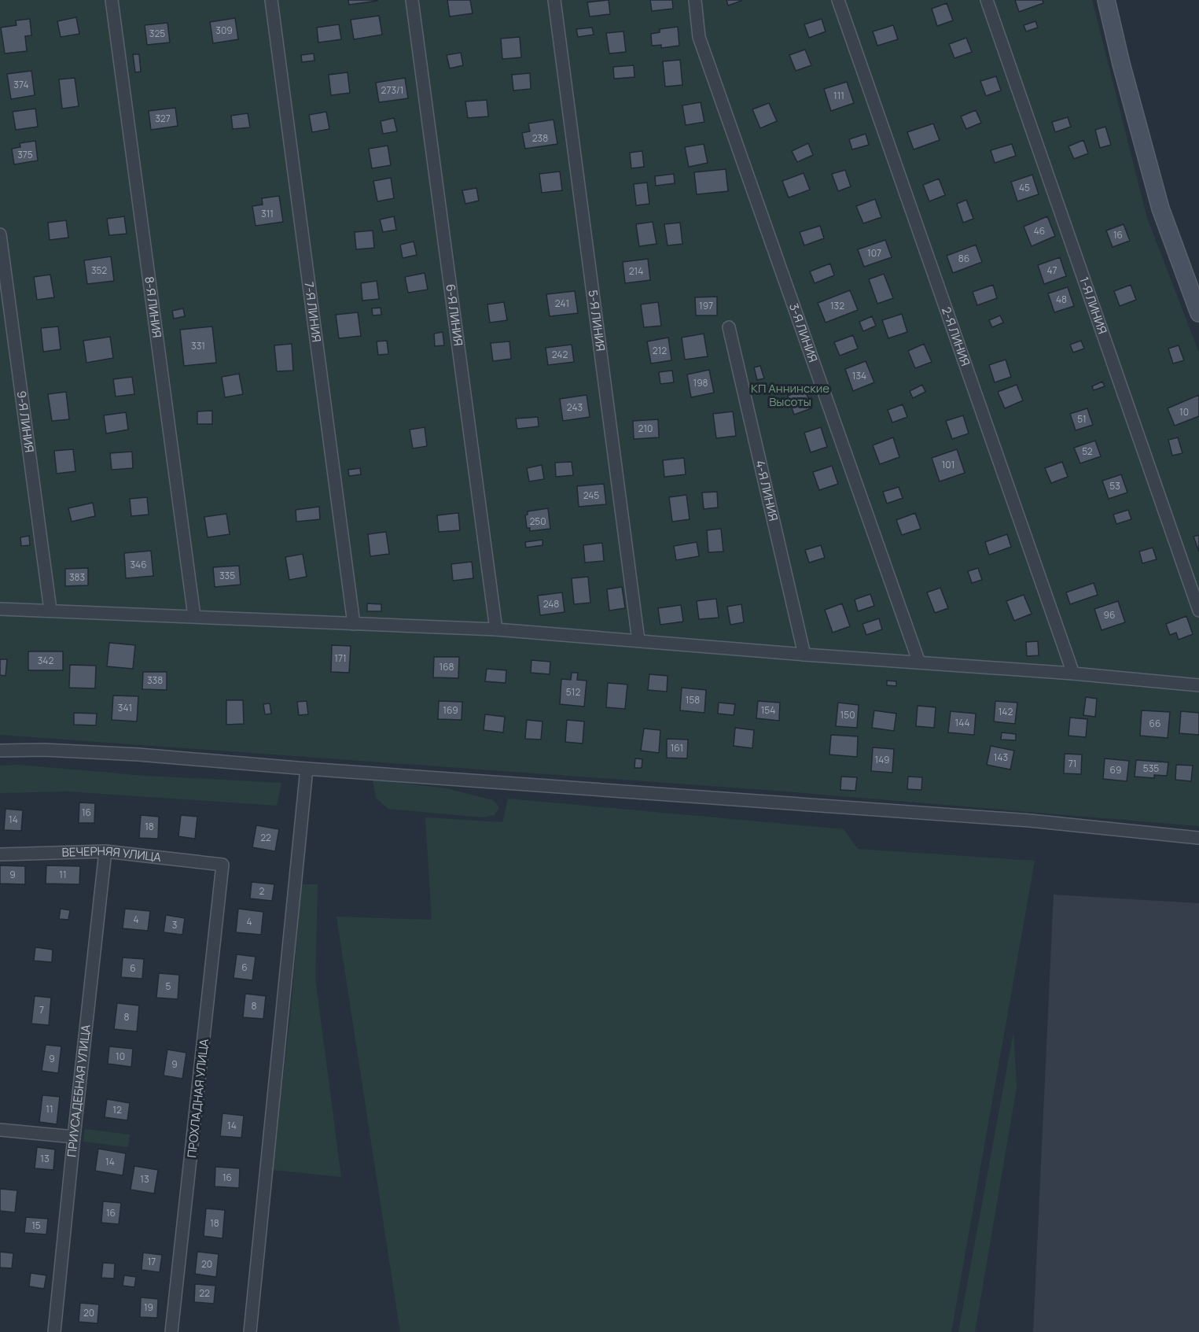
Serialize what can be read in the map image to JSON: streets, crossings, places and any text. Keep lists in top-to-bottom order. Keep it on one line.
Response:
{"streets":{"street":["1-Я ЛИНИЯ","8-Я ЛИНИЯ","7-Я ЛИНИЯ","6-Я ЛИНИЯ","5-Я ЛИНИЯ","3-Я ЛИНИЯ","2-Я ЛИНИЯ","9-Я ЛИНИЯ","4-Я ЛИНИЯ","ВЕЧЕРНЯЯ УЛИЦА","ПРИУСАДЕБНАЯ УЛИЦА","ПРОХЛАДНАЯ УЛИЦА"]},"crossings":[["ВЕЧЕРНЯЯ УЛИЦА","ПРИУСАДЕБНАЯ УЛИЦА"],["ВЕЧЕРНЯЯ УЛИЦА","ПРОХЛАДНАЯ УЛИЦА"]],"parks":["КП Аннинские Высоты"],"house_numbers":["309","325","374","273/1","111","327","238","375","45","311","46","16","107","86","352","47","214","48","241","197","132","331","212","242","134","198","243","10","51","210","52","101","53","245","250","346","335","383","248","96","171","342","168","338","512","158","341","169","154","142","150","144","66","161","143","149","71","535","69","16","14","18","22","9","11","2","4","4","3","6","6","5","8","7","8","10","9","9","11","12","14","13","14","16","13","16","18","15","17","20","22","19","20"]}
